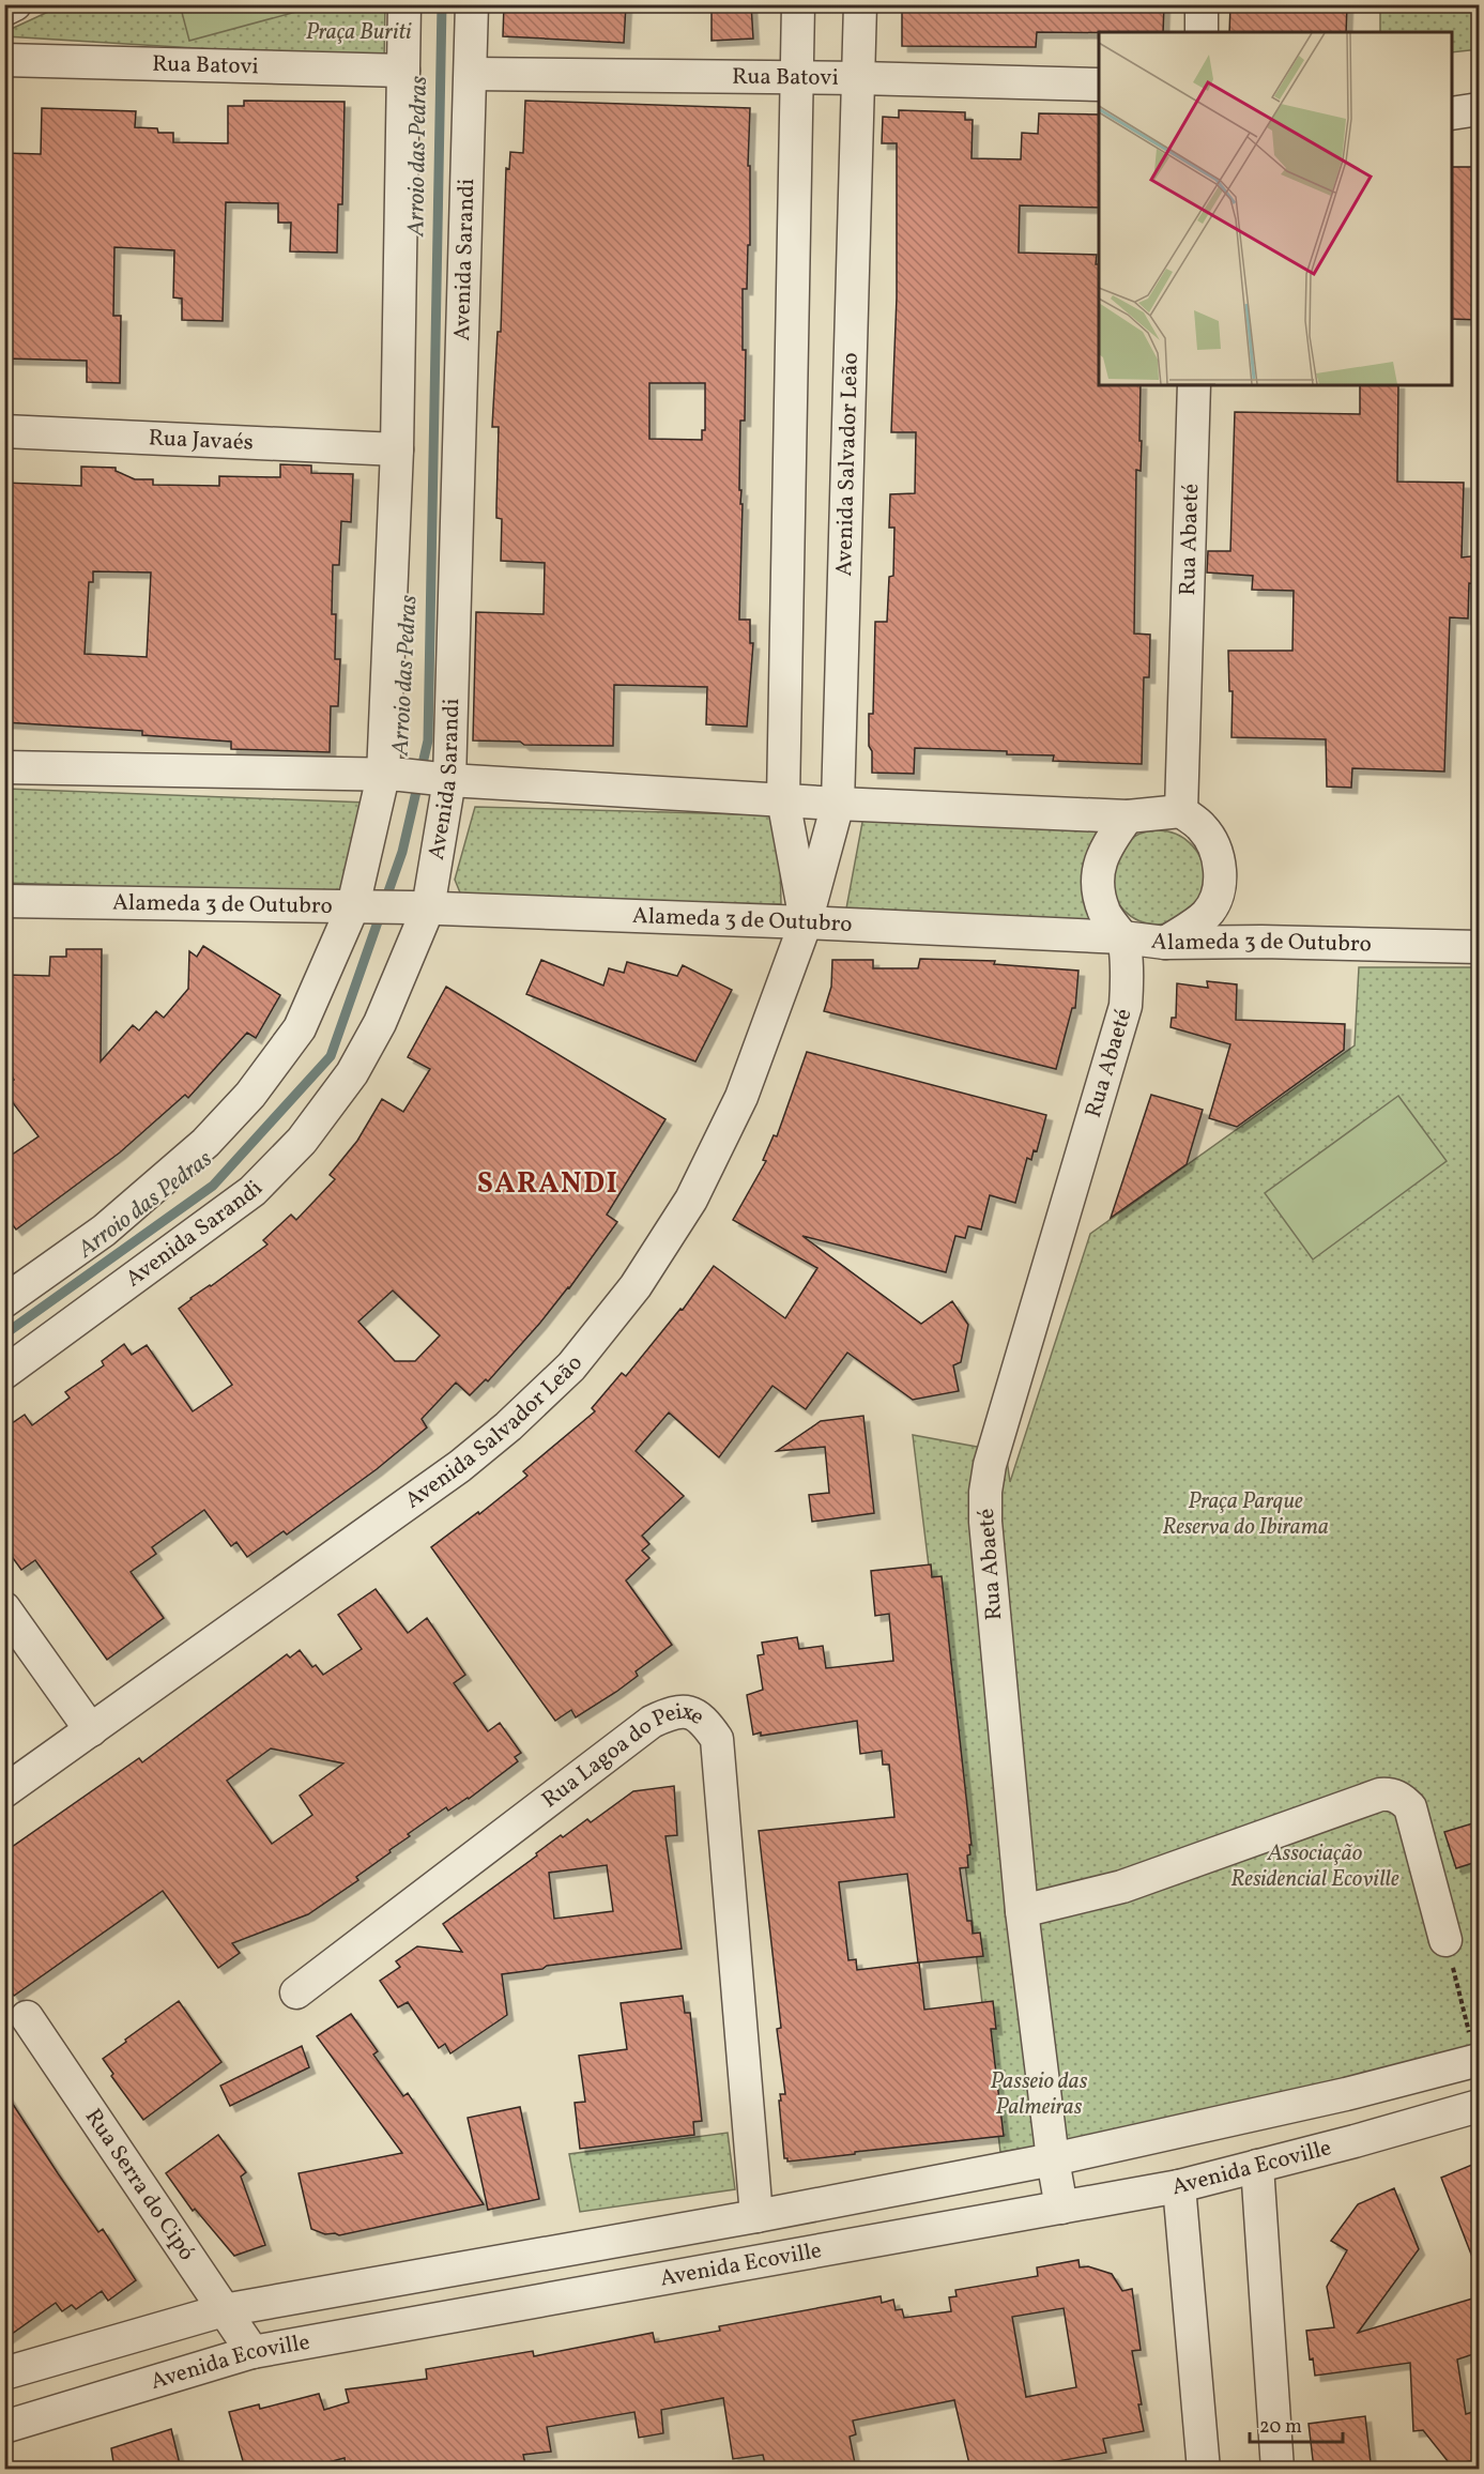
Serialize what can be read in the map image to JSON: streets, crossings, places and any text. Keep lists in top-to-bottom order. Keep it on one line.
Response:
{"streets":{"street":["Rua Batovi","Avenida Sarandi","Rua Javaés","Avenida Salvador Leão","Rua Abaeté","Alameda 3 de Outubro","Rua Lagoa do Peixe","Avenida Ecoville","Rua Serra do Cipó"]},"crossings":[["Rua Batovi","Avenida Sarandi"],["Rua Batovi","Avenida Salvador Leão"],["Avenida Sarandi","Alameda 3 de Outubro"],["Avenida Salvador Leão","Alameda 3 de Outubro"],["Rua Abaeté","Alameda 3 de Outubro"],["Rua Abaeté","Avenida Ecoville"],["Rua Lagoa do Peixe","Avenida Ecoville"],["Avenida Ecoville","Rua Serra do Cipó"]],"districts":["SARANDI"],"water":["Arroio das Pedras"],"parks":["Praça Buriti","Praça Parque Reserva do Ibirama","Associação Residencial Ecoville","Passeio das Palmeiras"],"scale_bar":"20 m"}
